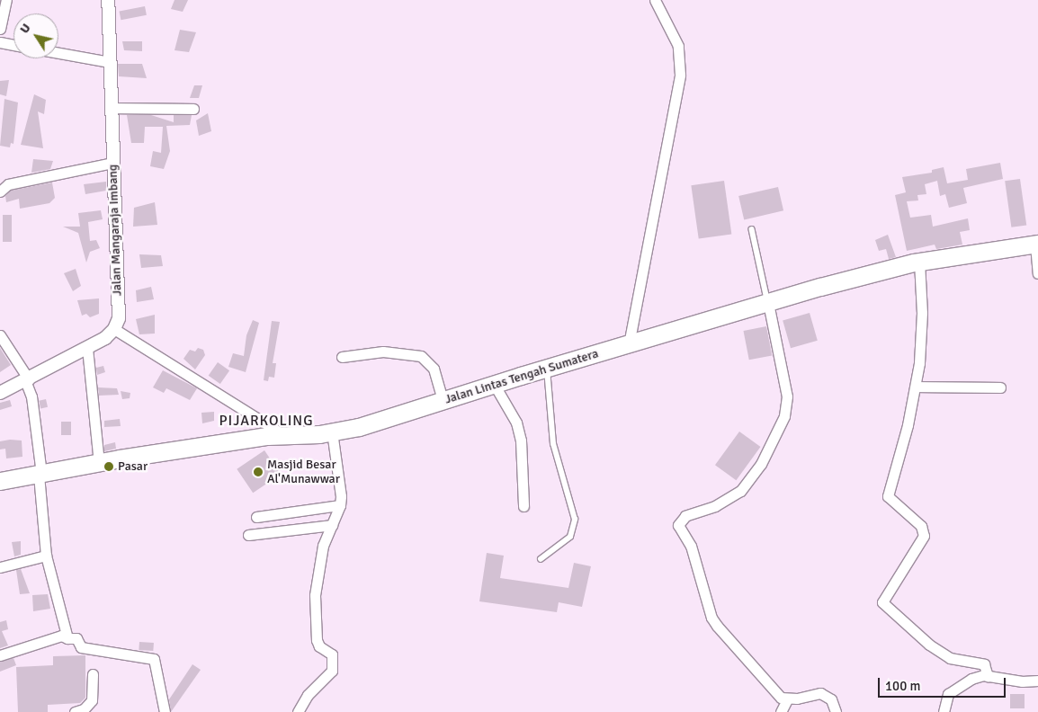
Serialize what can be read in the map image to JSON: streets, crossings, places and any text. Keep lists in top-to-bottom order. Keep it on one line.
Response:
{"streets":{"highway":["Jalan Lintas Tengah Sumatera"],"street":["Jalan Mangaraja Imbang"]},"districts":["PIJARKOLING"],"places":["Pasar","Masjid Besar Al'Munawwar"],"scale_bar":"100 m","north":"top left"}
